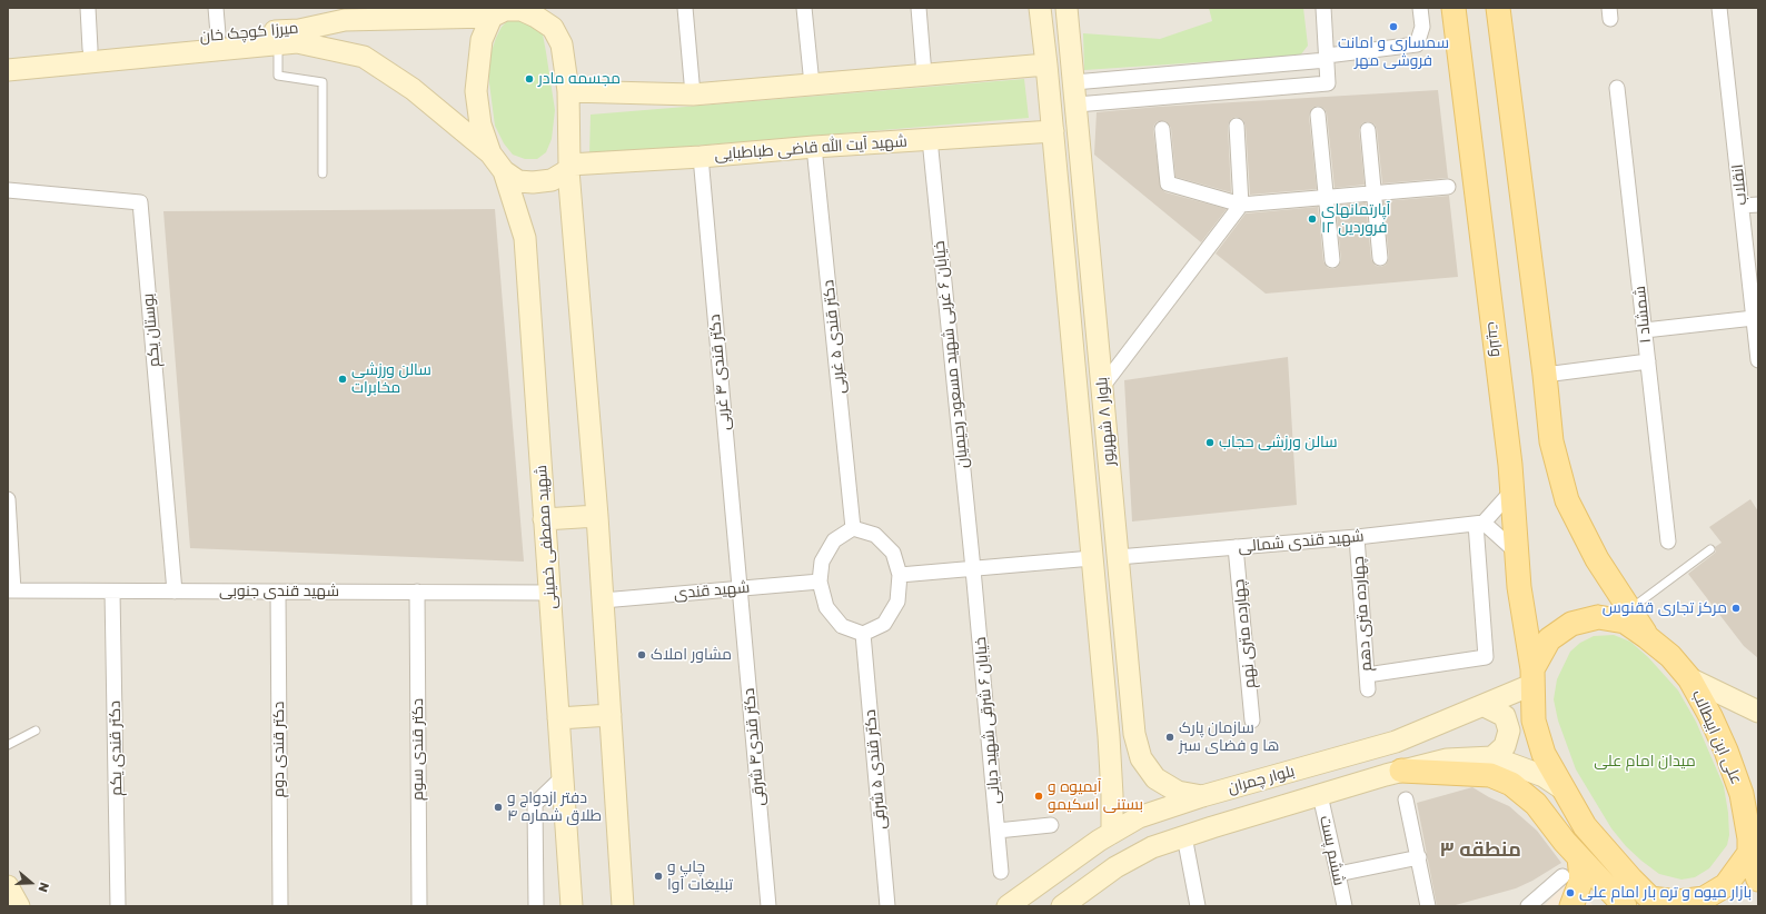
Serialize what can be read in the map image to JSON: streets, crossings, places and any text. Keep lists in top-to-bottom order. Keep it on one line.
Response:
{"streets":{"main road":["ولایت","علی ابن ابیطالب"],"street":["میرزا کوچک خان","شهید آیت الله قاضی طباطبایی","انقلاب","شمشاد ۱","بوستان یکم","دکتر قندی ۵ غربی","خیابان ۶ غربی شهید مسعود رحیمیان","دکتر قندی ۴ غربی","بلوار ۸ شهریور","شهید مصطفی خمینی","شهید قندی شمالی","شهید قندی","شهید قندی جنوبی","چهارده متری دهم","چهارده متری نهم","خیابان ۶ شرقی شهید دیانی","دکتر قندی۴ شرقی","دکتر قندی یکم","دکتر قندی دوم","دکتر قندی سوم","دکتر قندی ۵ شرقی","بلوار چمران","ششم پست"]},"crossings":[["شهید آیت الله قاضی طباطبایی","دکتر قندی ۵ غربی"],["شهید آیت الله قاضی طباطبایی","خیابان ۶ غربی شهید مسعود رحیمیان"],["شهید آیت الله قاضی طباطبایی","دکتر قندی ۴ غربی"],["شهید آیت الله قاضی طباطبایی","بلوار ۸ شهریور"],["بوستان یکم","شهید قندی جنوبی"],["دکتر قندی ۵ غربی","شهید قندی"],["دکتر قندی ۵ غربی","دکتر قندی ۵ شرقی"],["ولایت","علی ابن ابیطالب"],["ولایت","بلوار چمران"],["خیابان ۶ غربی شهید مسعود رحیمیان","خیابان ۶ شرقی شهید دیانی"],["دکتر قندی ۴ غربی","شهید قندی"],["دکتر قندی ۴ غربی","دکتر قندی۴ شرقی"],["بلوار ۸ شهریور","شهید قندی شمالی"],["بلوار ۸ شهریور","بلوار چمران"],["شهید مصطفی خمینی","شهید قندی جنوبی"],["شهید قندی شمالی","چهارده متری دهم"],["شهید قندی شمالی","چهارده متری نهم"],["شهید قندی","دکتر قندی۴ شرقی"],["شهید قندی","دکتر قندی ۵ شرقی"],["شهید قندی جنوبی","دکتر قندی یکم"],["شهید قندی جنوبی","دکتر قندی دوم"],["شهید قندی جنوبی","دکتر قندی سوم"],["علی ابن ابیطالب","بلوار چمران"],["بلوار چمران","ششم پست"]],"districts":["منطقه ۳"],"parks":["میدان امام علی"],"places":["سمساری و امانت فروشی مهر","مجسمه مادر","آپارتمانهای ۱۲ فروردین","سالن ورزشی مخابرات","سالن ورزشی حجاب","مرکز تجاری ققنوس","مشاور املاک","سازمان پارک ها و فضای سبز","آبمیوه و بستنی اسکیمو","دفتر ازدواج و طلاق شماره ۴","چاپ و تبلیغات آوا","بازار میوه و تره بار امام علی"],"north":"right"}
